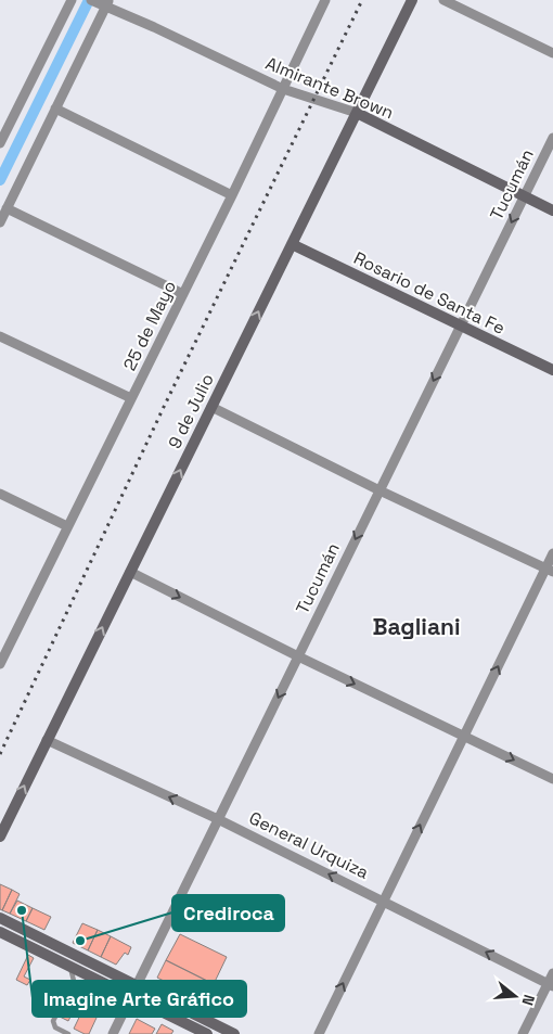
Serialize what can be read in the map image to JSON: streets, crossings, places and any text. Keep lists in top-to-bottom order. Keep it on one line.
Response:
{"streets":{"street":["Almirante Brown","Tucumán","Rosario de Santa Fe","25 de Mayo","9 de Julio","General Urquiza"]},"crossings":[["Almirante Brown","Tucumán"],["Almirante Brown","25 de Mayo"],["Almirante Brown","9 de Julio"],["Tucumán","Rosario de Santa Fe"],["Tucumán","General Urquiza"],["Rosario de Santa Fe","9 de Julio"],["9 de Julio","General Urquiza"]],"one_way":["Tucumán","9 de Julio","General Urquiza"],"districts":["Bagliani"],"places":["Imagine Arte Gráfico","Crediroca"],"north":"right"}
